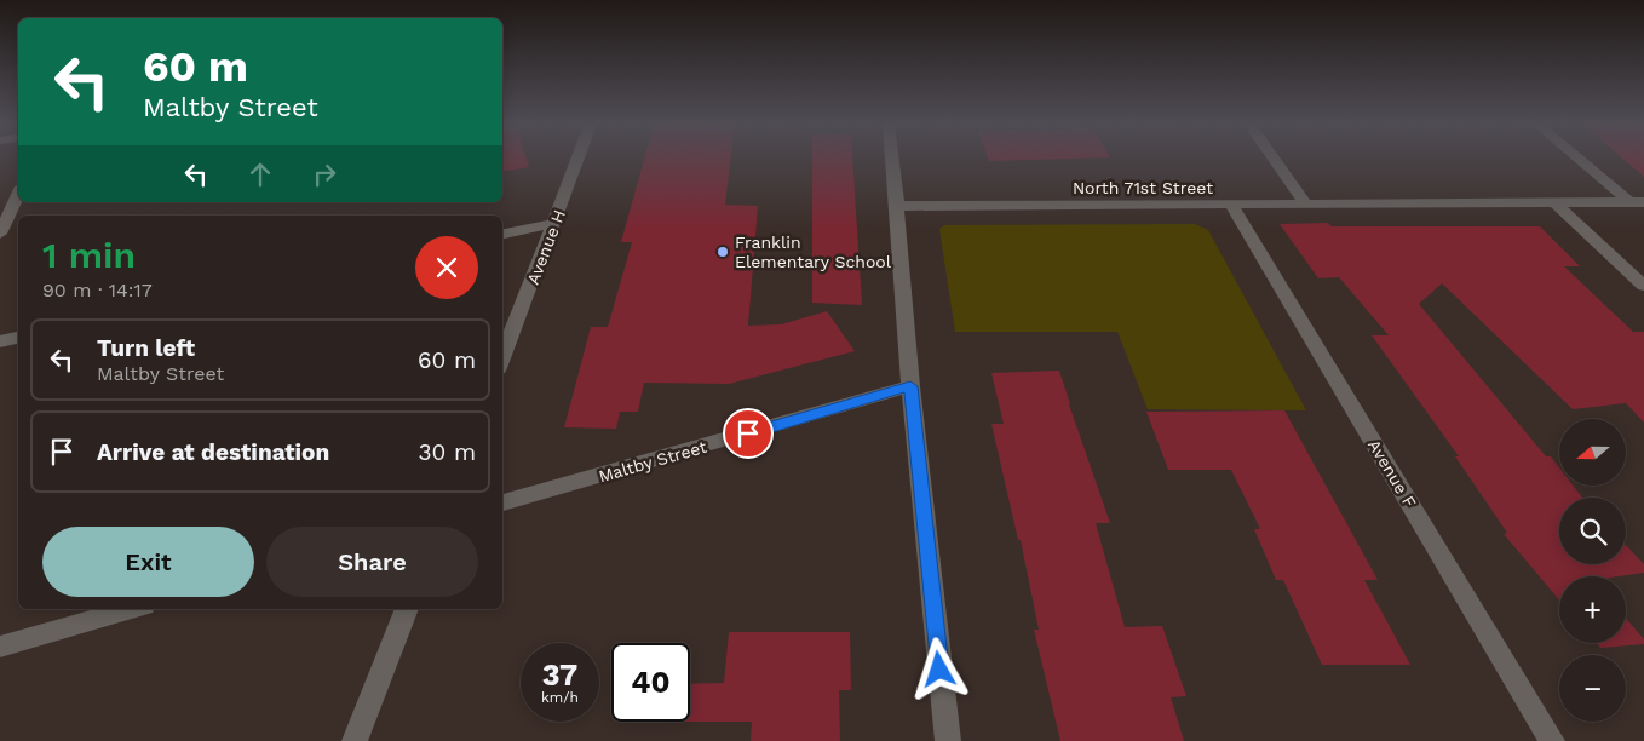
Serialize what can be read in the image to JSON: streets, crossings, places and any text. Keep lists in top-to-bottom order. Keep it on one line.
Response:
{"streets":{"street":["North 71st Street","Avenue H","Maltby Street","Avenue F"]},"crossings":[["North 71st Street","Avenue F"]],"places":["Franklin Elementary School"],"north":"left","page":{"turn":["60 m","Maltby Street"],"heading":["1 min","90 m · 14:17"],"list":[{"name":"Turn left","note":"Maltby Street","value":"60 m"},{"name":"Arrive at destination","value":"30 m"}],"map_buttons":["+","−"],"buttons":["Exit","Share"],"speed":"37 km/h","limit":"40"}}
